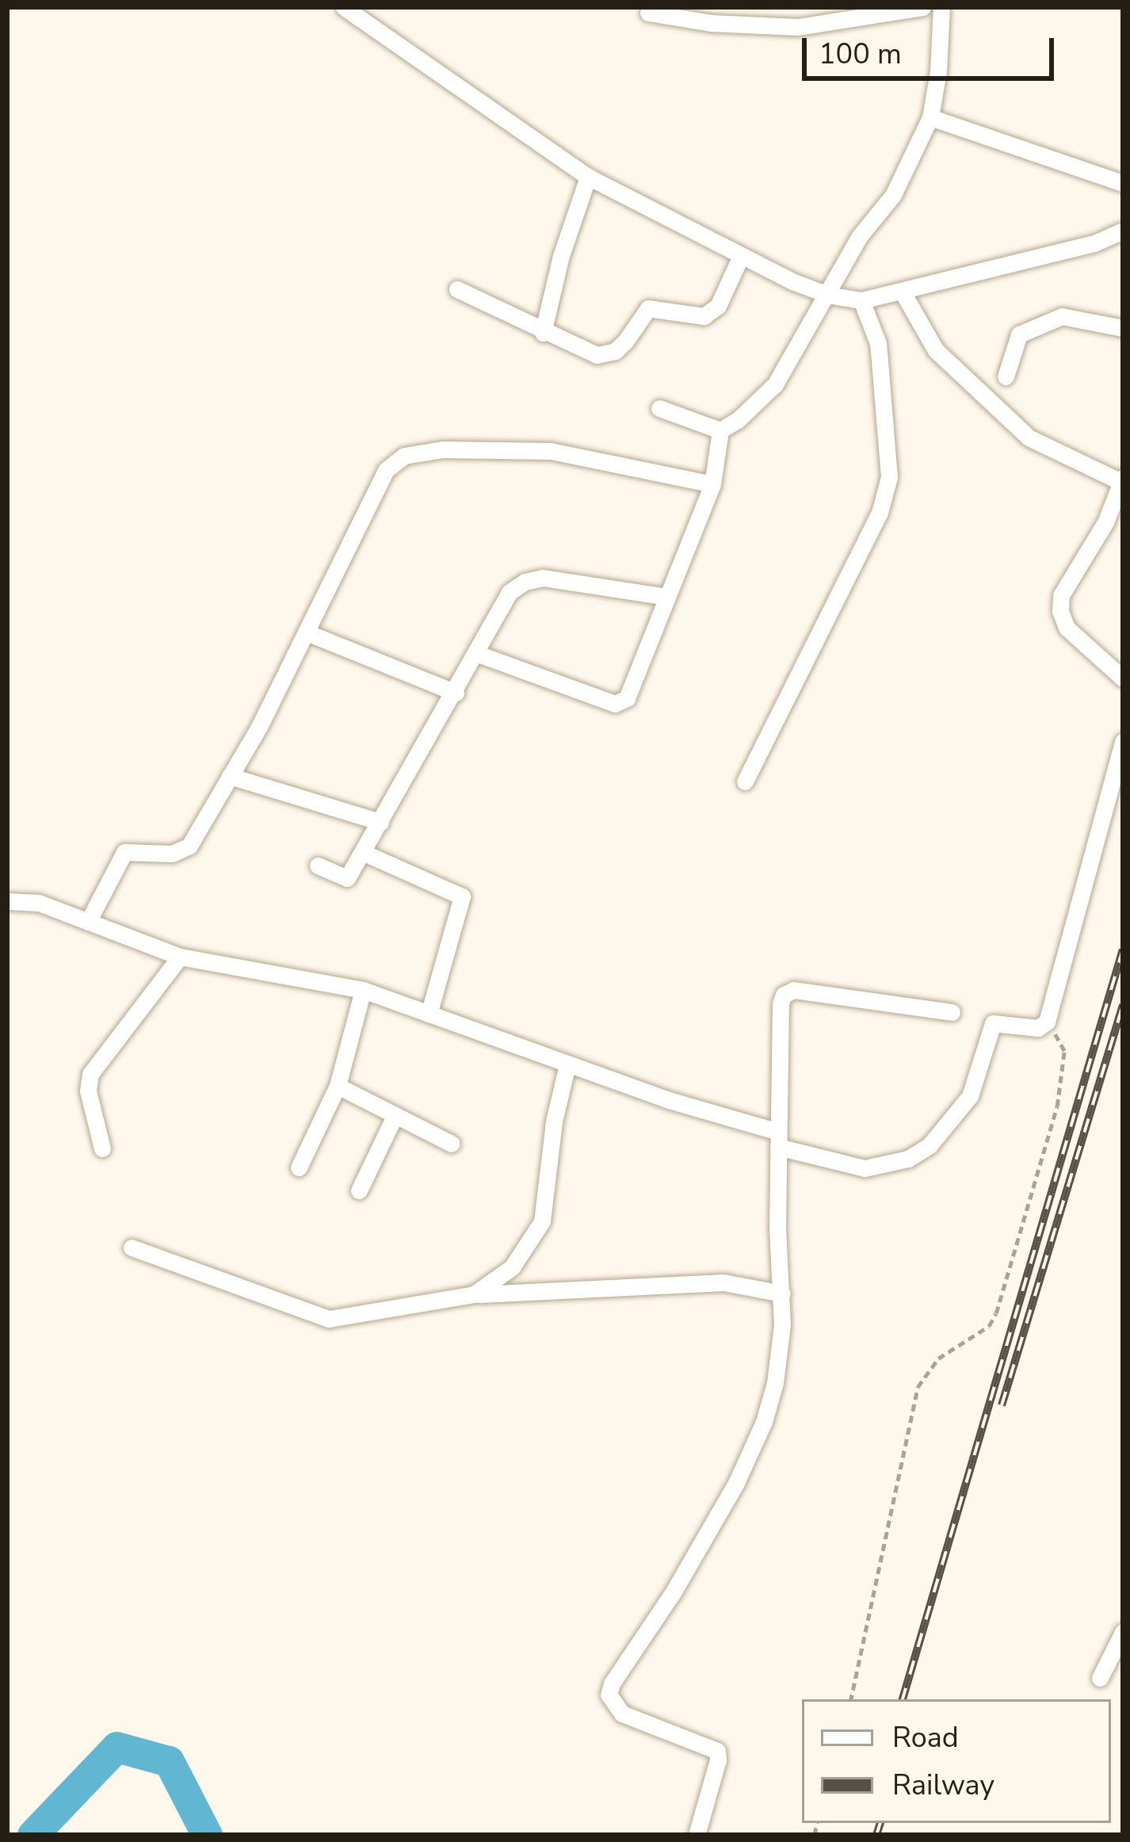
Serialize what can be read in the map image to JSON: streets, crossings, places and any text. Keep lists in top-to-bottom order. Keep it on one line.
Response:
{"legend":["Road","Railway"],"scale_bar":"100 m"}
